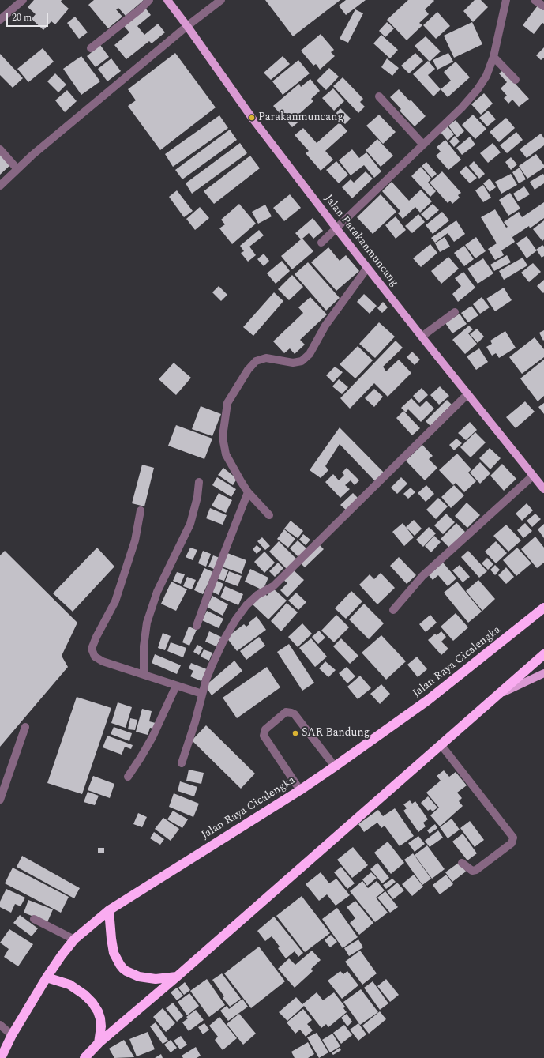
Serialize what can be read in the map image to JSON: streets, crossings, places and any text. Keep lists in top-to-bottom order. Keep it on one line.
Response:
{"streets":{"highway":["Jalan Raya Cicalengka"],"main road":["Jalan Parakanmuncang"]},"places":["Parakanmuncang","SAR Bandung"],"scale_bar":"20 m"}
